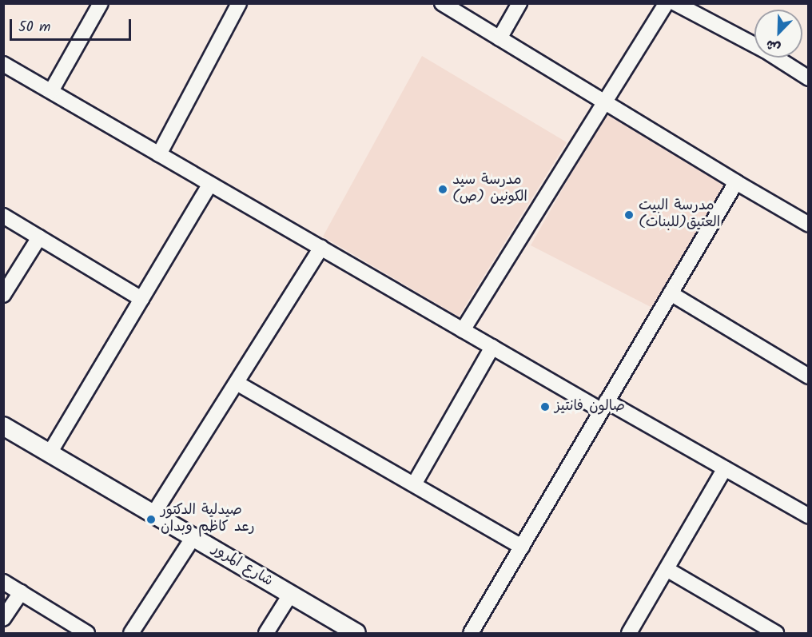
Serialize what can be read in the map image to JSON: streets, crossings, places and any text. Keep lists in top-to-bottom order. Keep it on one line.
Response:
{"streets":{"street":["شارع المرور"]},"places":["مدرسة سيد الكونين (ص)","مدرسة البيت العتيق(للبنات)","صالون فانتيز","صيدلية الدكتور رعد كاظم وبدان"],"scale_bar":"50 m","north":"bottom left"}
